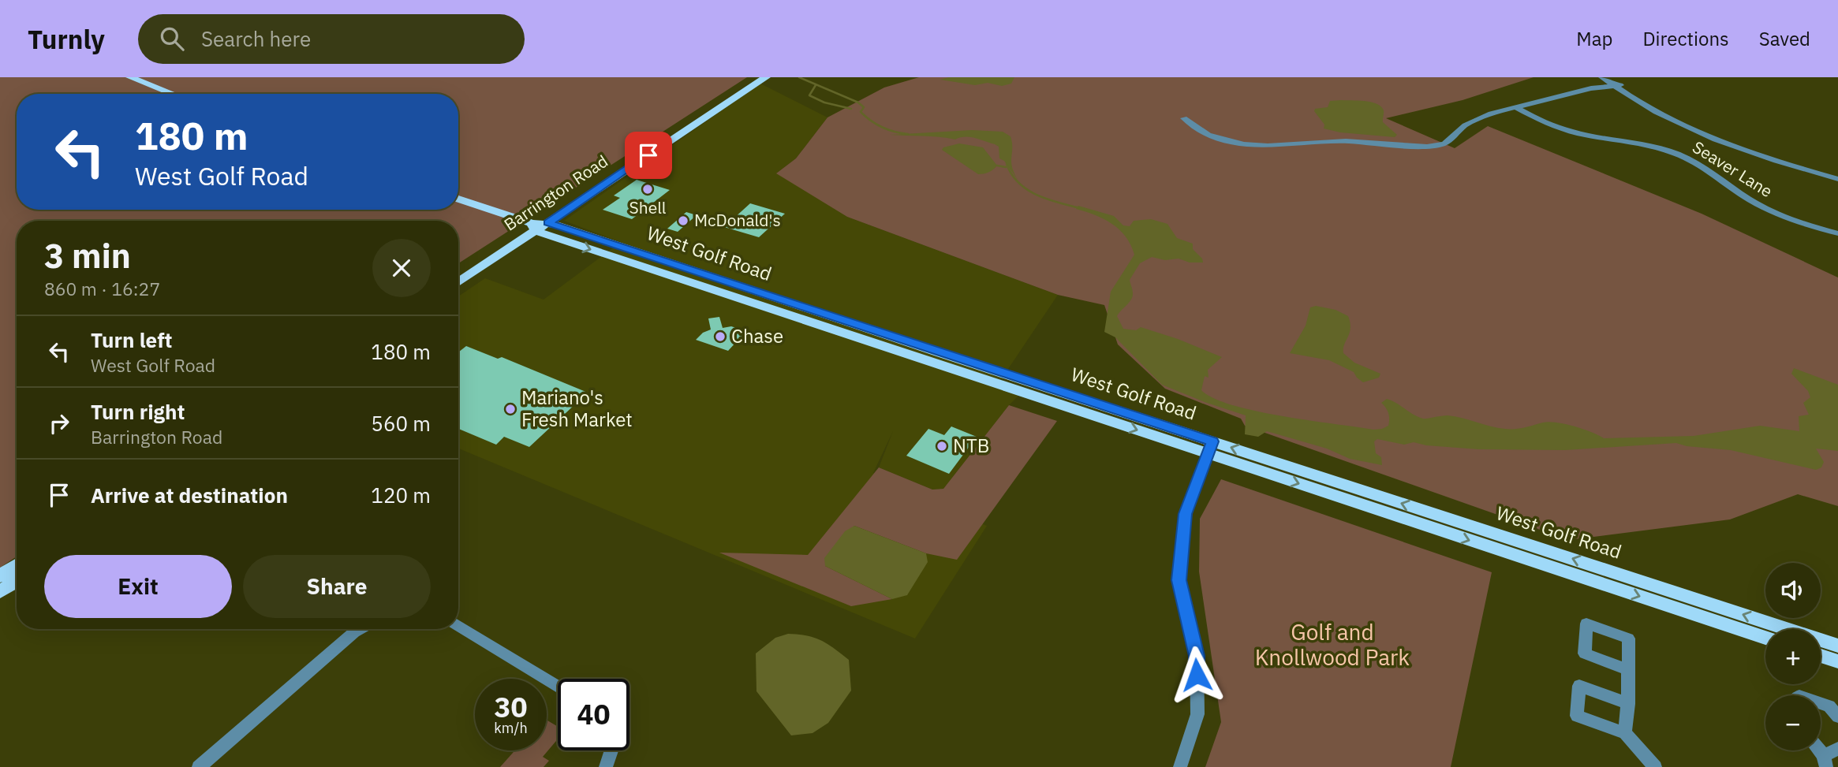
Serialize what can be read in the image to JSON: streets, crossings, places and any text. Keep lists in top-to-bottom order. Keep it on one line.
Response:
{"streets":{"main road":["Barrington Road","West Golf Road"],"street":["Seaver Lane"]},"crossings":[["Barrington Road","West Golf Road"]],"parks":["Golf and Knollwood Park"],"places":["Shell","McDonald's","Chase","Mariano's Fresh Market","NTB"],"page":{"header":"Turnly","search":"Search here","nav":["Map","Directions","Saved"],"turn":["180 m","West Golf Road"],"heading":["3 min","860 m · 16:27"],"list":[{"name":"Turn left","note":"West Golf Road","value":"180 m"},{"name":"Turn right","note":"Barrington Road","value":"560 m"},{"name":"Arrive at destination","value":"120 m"}],"buttons":["Exit","Share"],"map_buttons":["+","−"],"speed":"30 km/h","limit":"40"}}
